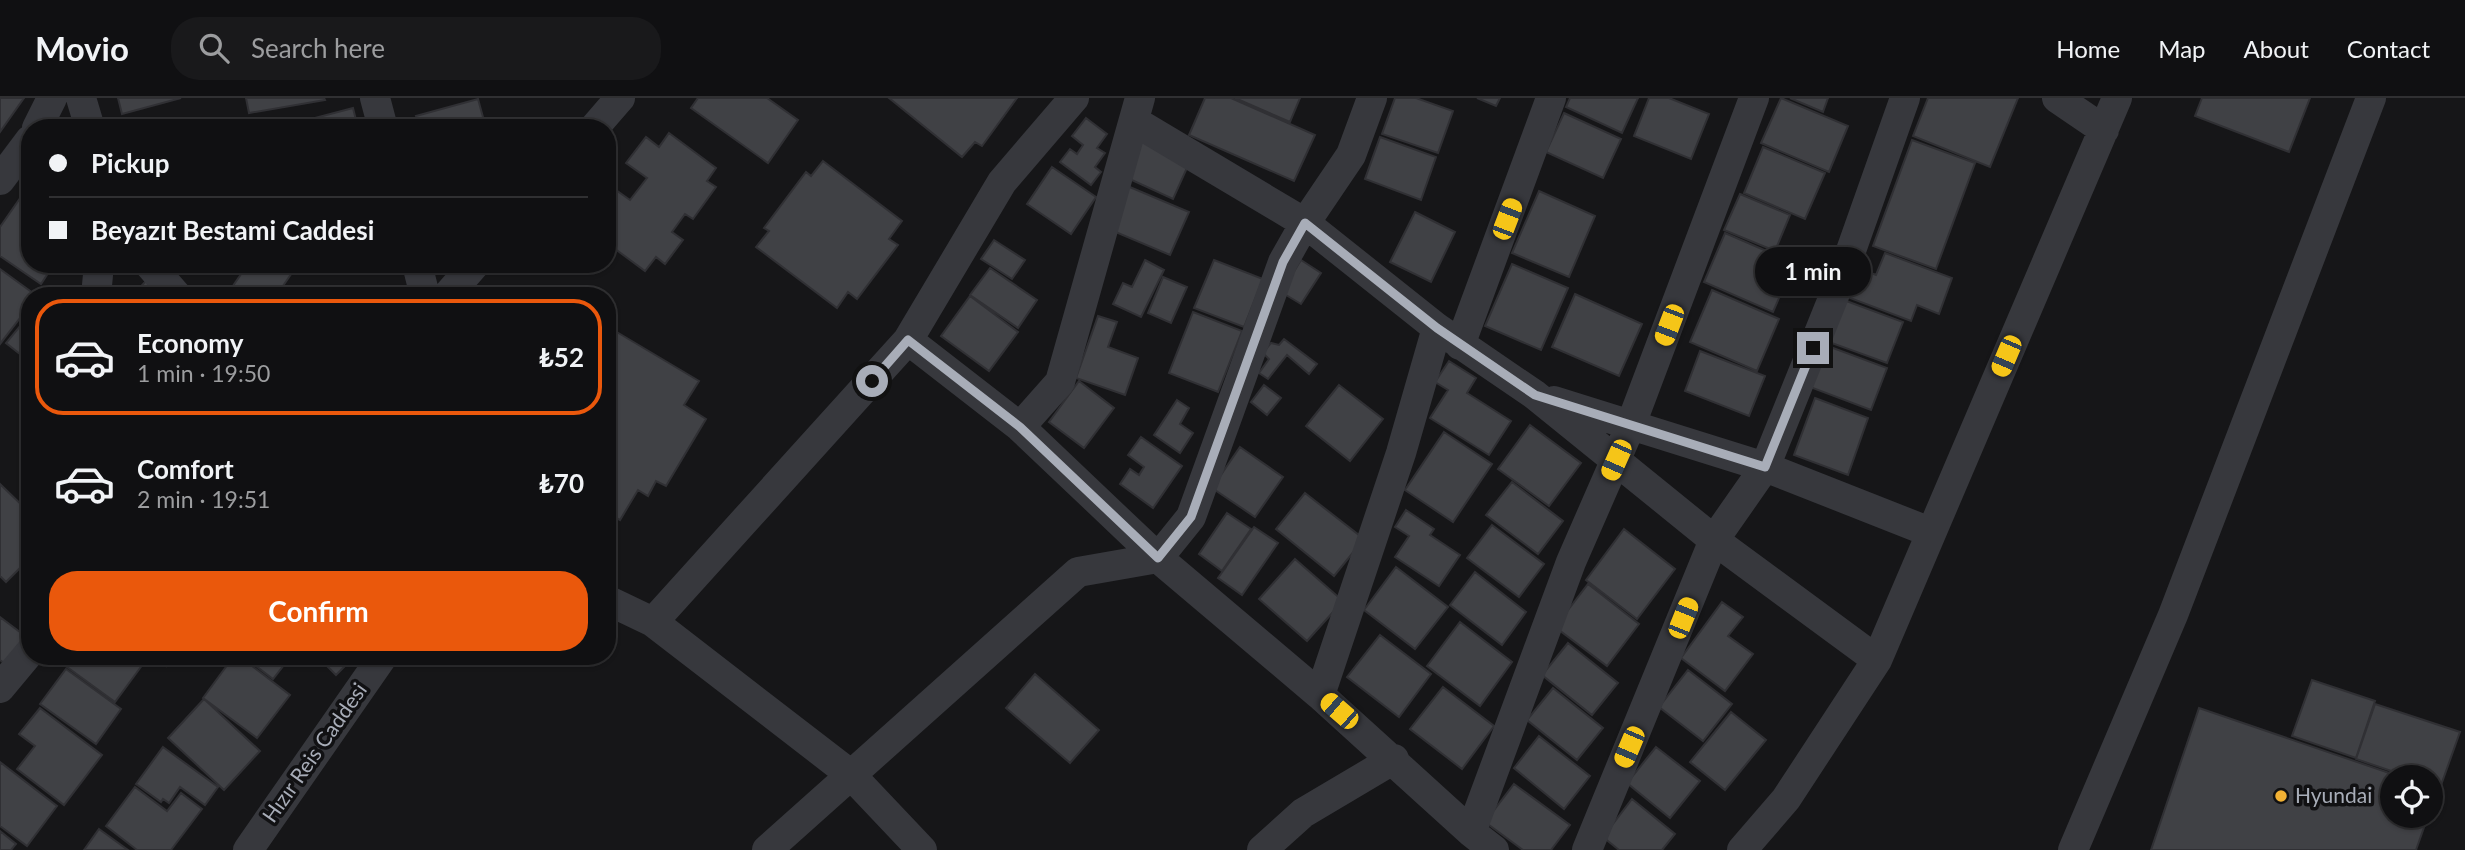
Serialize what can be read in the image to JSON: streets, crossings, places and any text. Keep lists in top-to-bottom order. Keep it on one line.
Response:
{"streets":{"street":["Hızır Reis Caddesi"]},"places":["Hyundai"],"page":{"header":"Movio","search":"Search here","nav":["Home","Map","About","Contact"],"banner":["Pickup","Beyazıt Bestami Caddesi"],"bubble":"1 min","list":[{"name":"Economy","note":"1 min · 19:50","value":"₺52"},{"name":"Comfort","note":"2 min · 19:51","value":"₺70"}],"buttons":"Confirm"}}
